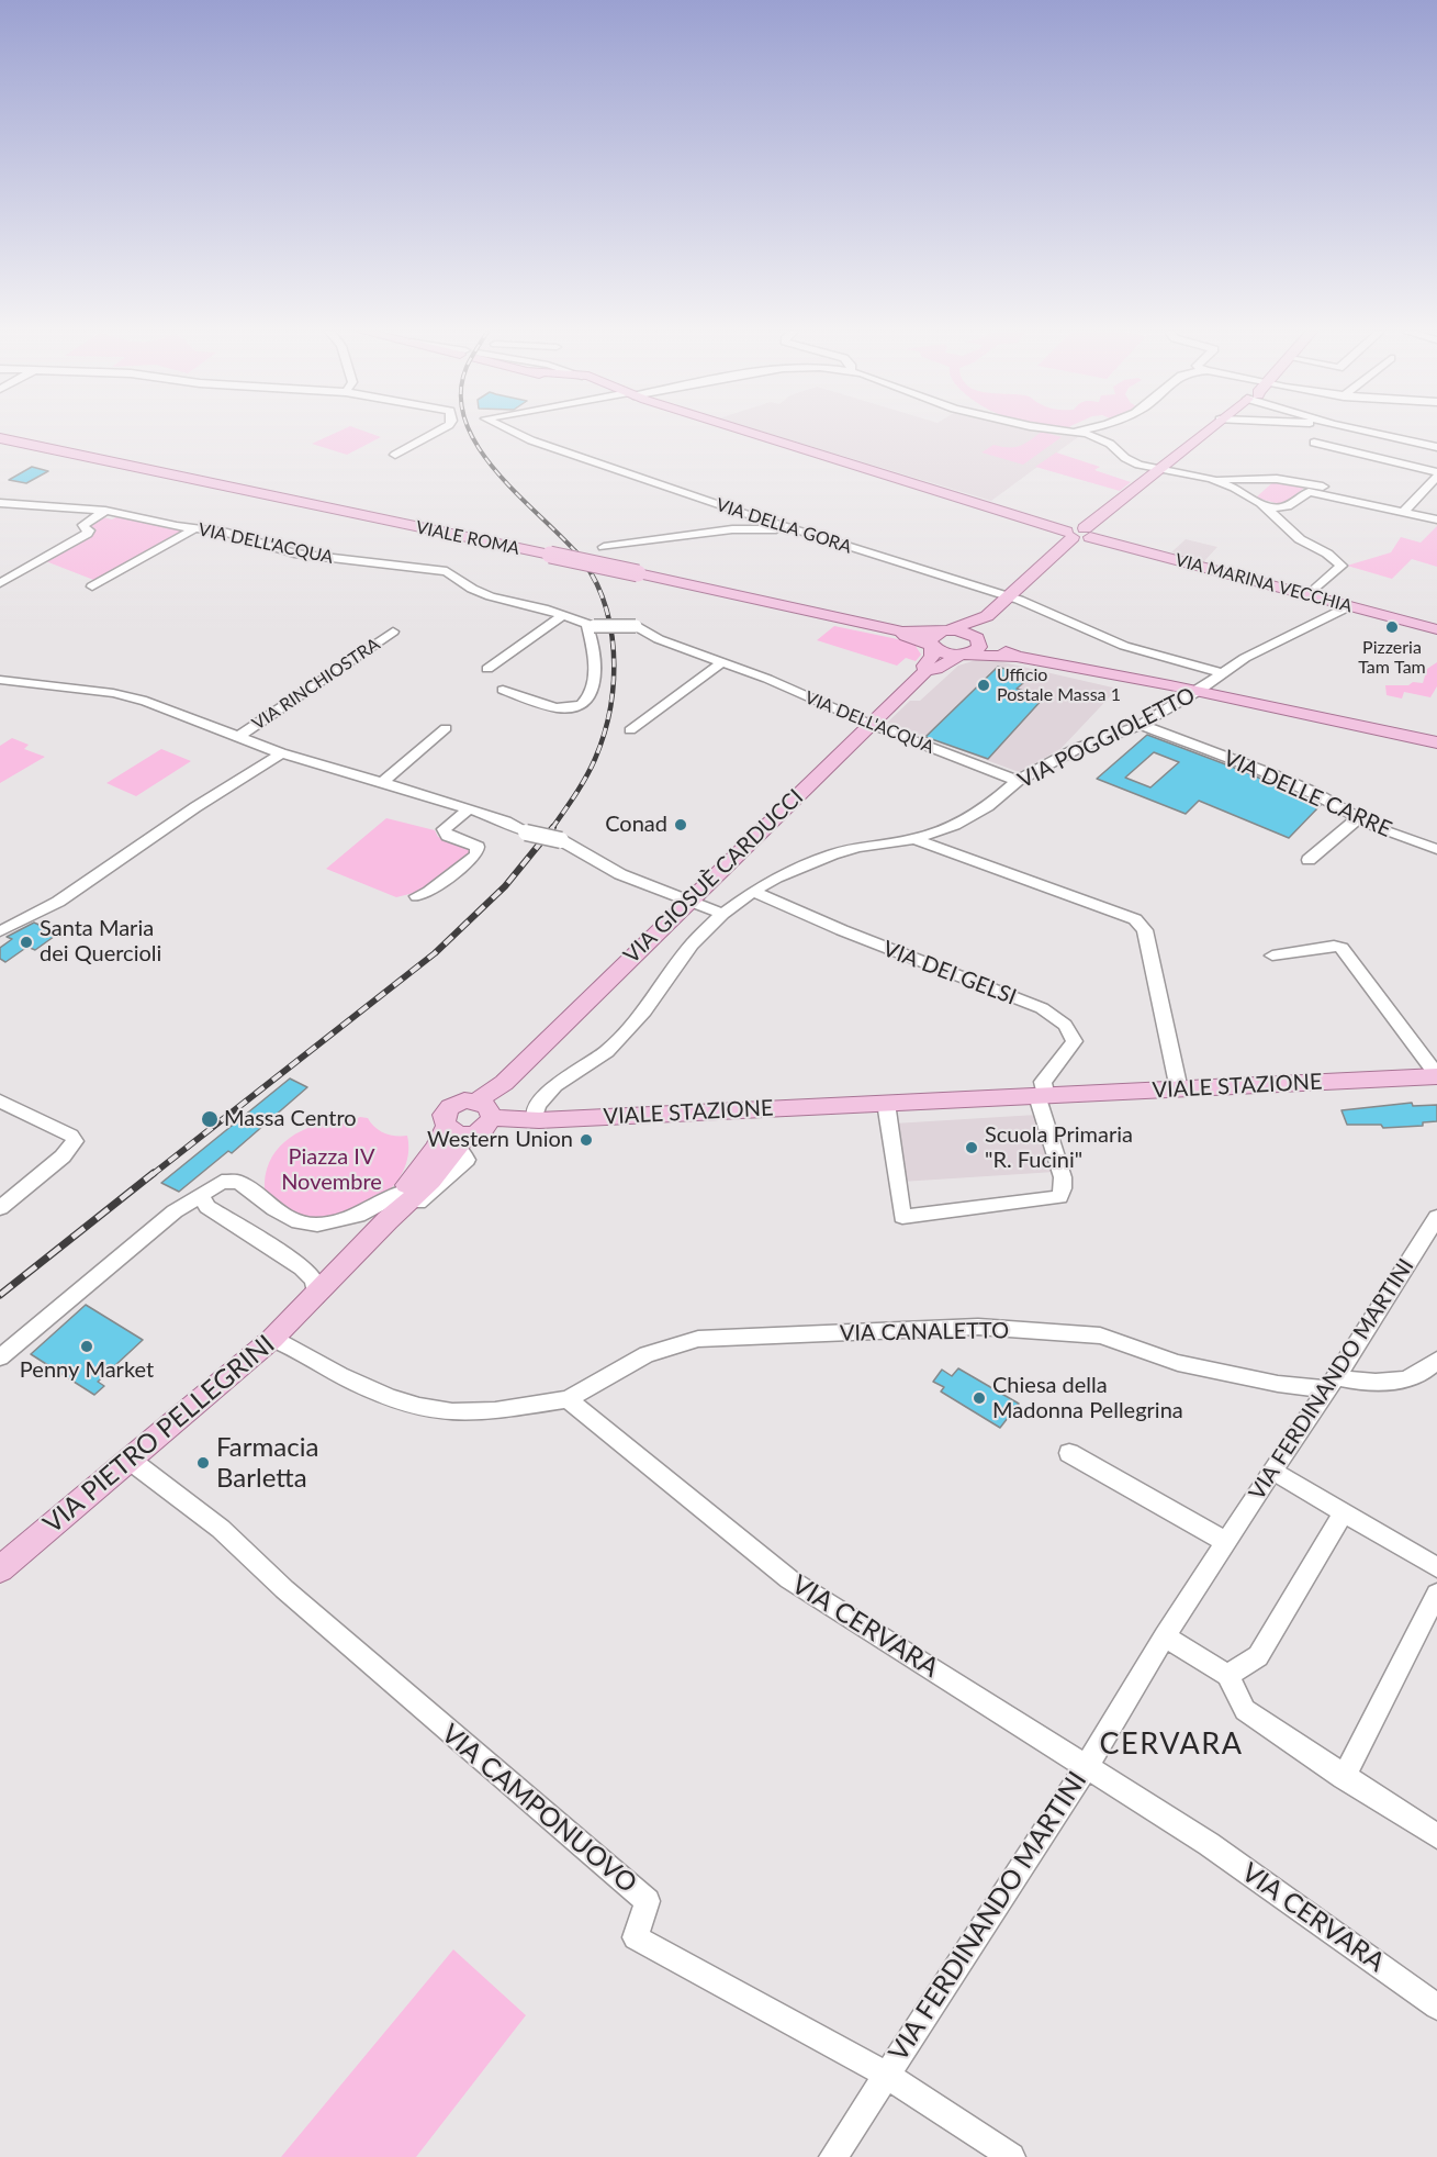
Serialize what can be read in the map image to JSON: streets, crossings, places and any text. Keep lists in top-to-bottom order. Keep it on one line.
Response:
{"streets":{"main road":["VIALE ROMA","VIA MARINA VECCHIA","VIA GIOSUÈ CARDUCCI","VIALE STAZIONE","VIA PIETRO PELLEGRINI"],"street":["VIA DELLA GORA","VIA DELL'ACQUA","VIA RINCHIOSTRA","VIA POGGIOLETTO","VIA DELLE CARRE","VIA DEI GELSI","VIA CANALETTO","VIA FERDINANDO MARTINI","VIA CERVARA","VIA CAMPONUOVO"]},"crossings":[["VIA DELLA GORA","VIA POGGIOLETTO"],["VIALE ROMA","VIA GIOSUÈ CARDUCCI"],["VIA DELL'ACQUA","VIA POGGIOLETTO"],["VIA DELL'ACQUA","VIA GIOSUÈ CARDUCCI"],["VIA MARINA VECCHIA","VIA POGGIOLETTO"],["VIA RINCHIOSTRA","VIA POGGIOLETTO"],["VIA RINCHIOSTRA","VIA GIOSUÈ CARDUCCI"],["VIA POGGIOLETTO","VIA DELLE CARRE"],["VIA POGGIOLETTO","VIA DEI GELSI"],["VIA POGGIOLETTO","VIALE STAZIONE"],["VIA GIOSUÈ CARDUCCI","VIALE STAZIONE"],["VIA DEI GELSI","VIALE STAZIONE"],["VIA CANALETTO","VIA FERDINANDO MARTINI"],["VIA CANALETTO","VIA CERVARA"],["VIA FERDINANDO MARTINI","VIA CERVARA"],["VIA FERDINANDO MARTINI","VIA CAMPONUOVO"],["VIA PIETRO PELLEGRINI","VIA CAMPONUOVO"]],"districts":["CERVARA"],"parks":["Piazza IV Novembre"],"places":["Pizzeria Tam Tam","Ufficio Postale Massa 1","Conad","Santa Maria dei Quercioli","Massa Centro","Western Union","Scuola Primaria \"R. Fucini\"","Penny Market","Chiesa della Madonna Pellegrina","Farmacia Barletta"]}
